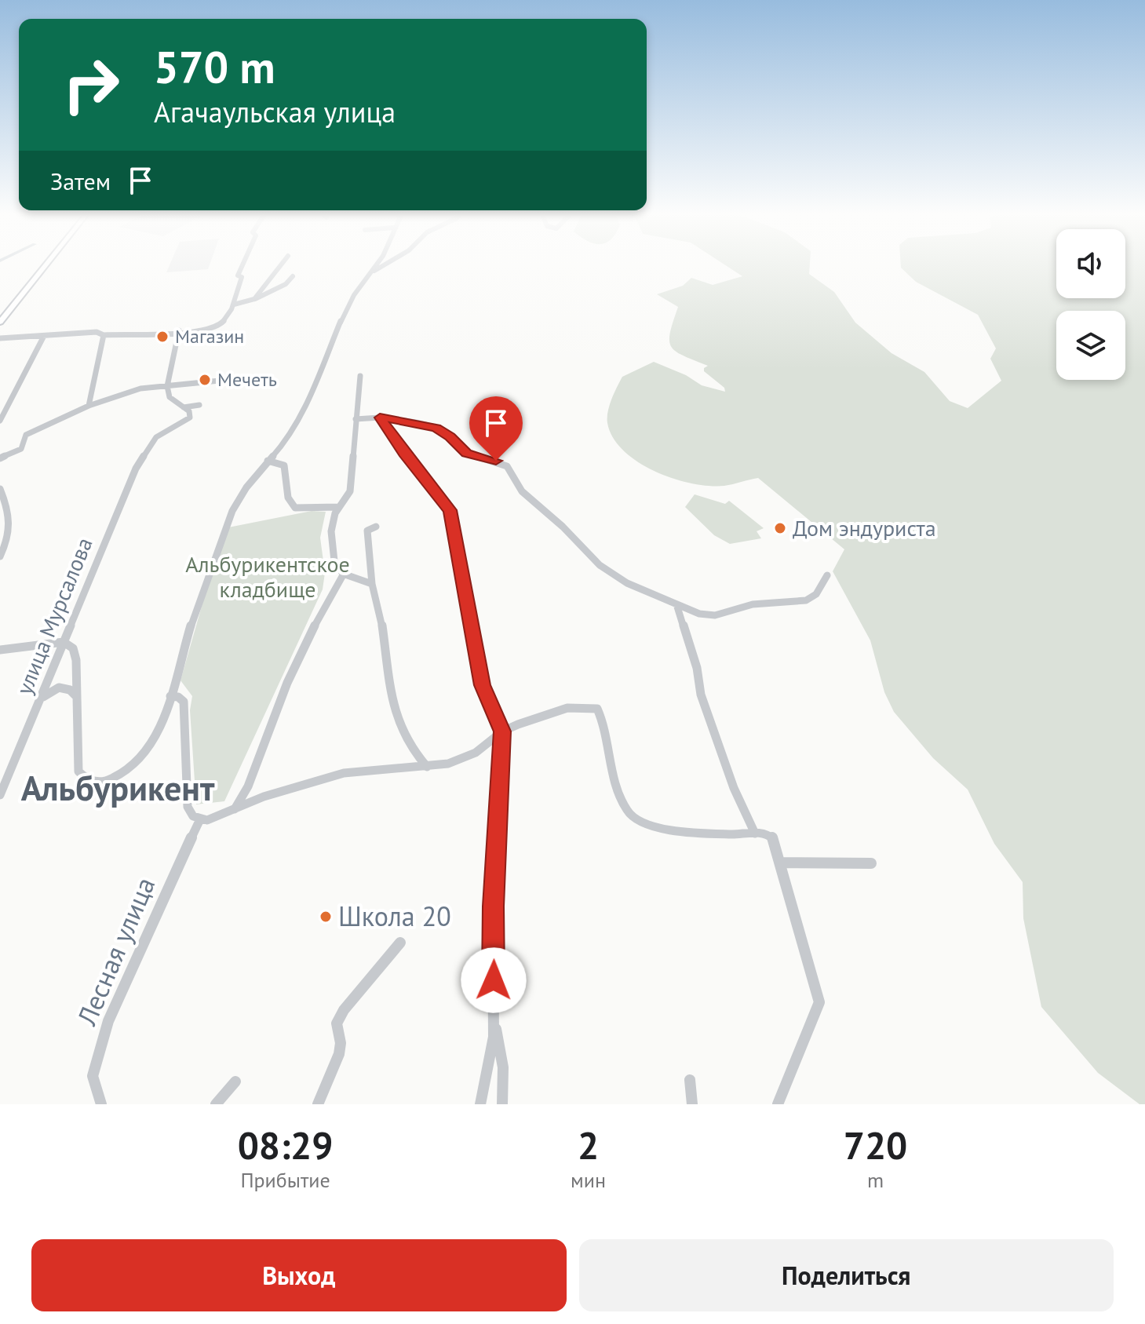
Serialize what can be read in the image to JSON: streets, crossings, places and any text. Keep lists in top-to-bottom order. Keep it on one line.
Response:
{"streets":{"street":["улица Мурсалова","Лесная улица"]},"districts":["Альбурикент"],"parks":["Альбурикентское кладбище"],"places":["Магазин","Мечеть","Дом эндуриста","Школа 20"],"page":{"turn":["570 m","Агачаульская улица"],"then":"Затем","eta":["08:29","Прибытие","2","мин","720","m"],"buttons":["Выход","Поделиться"]}}
